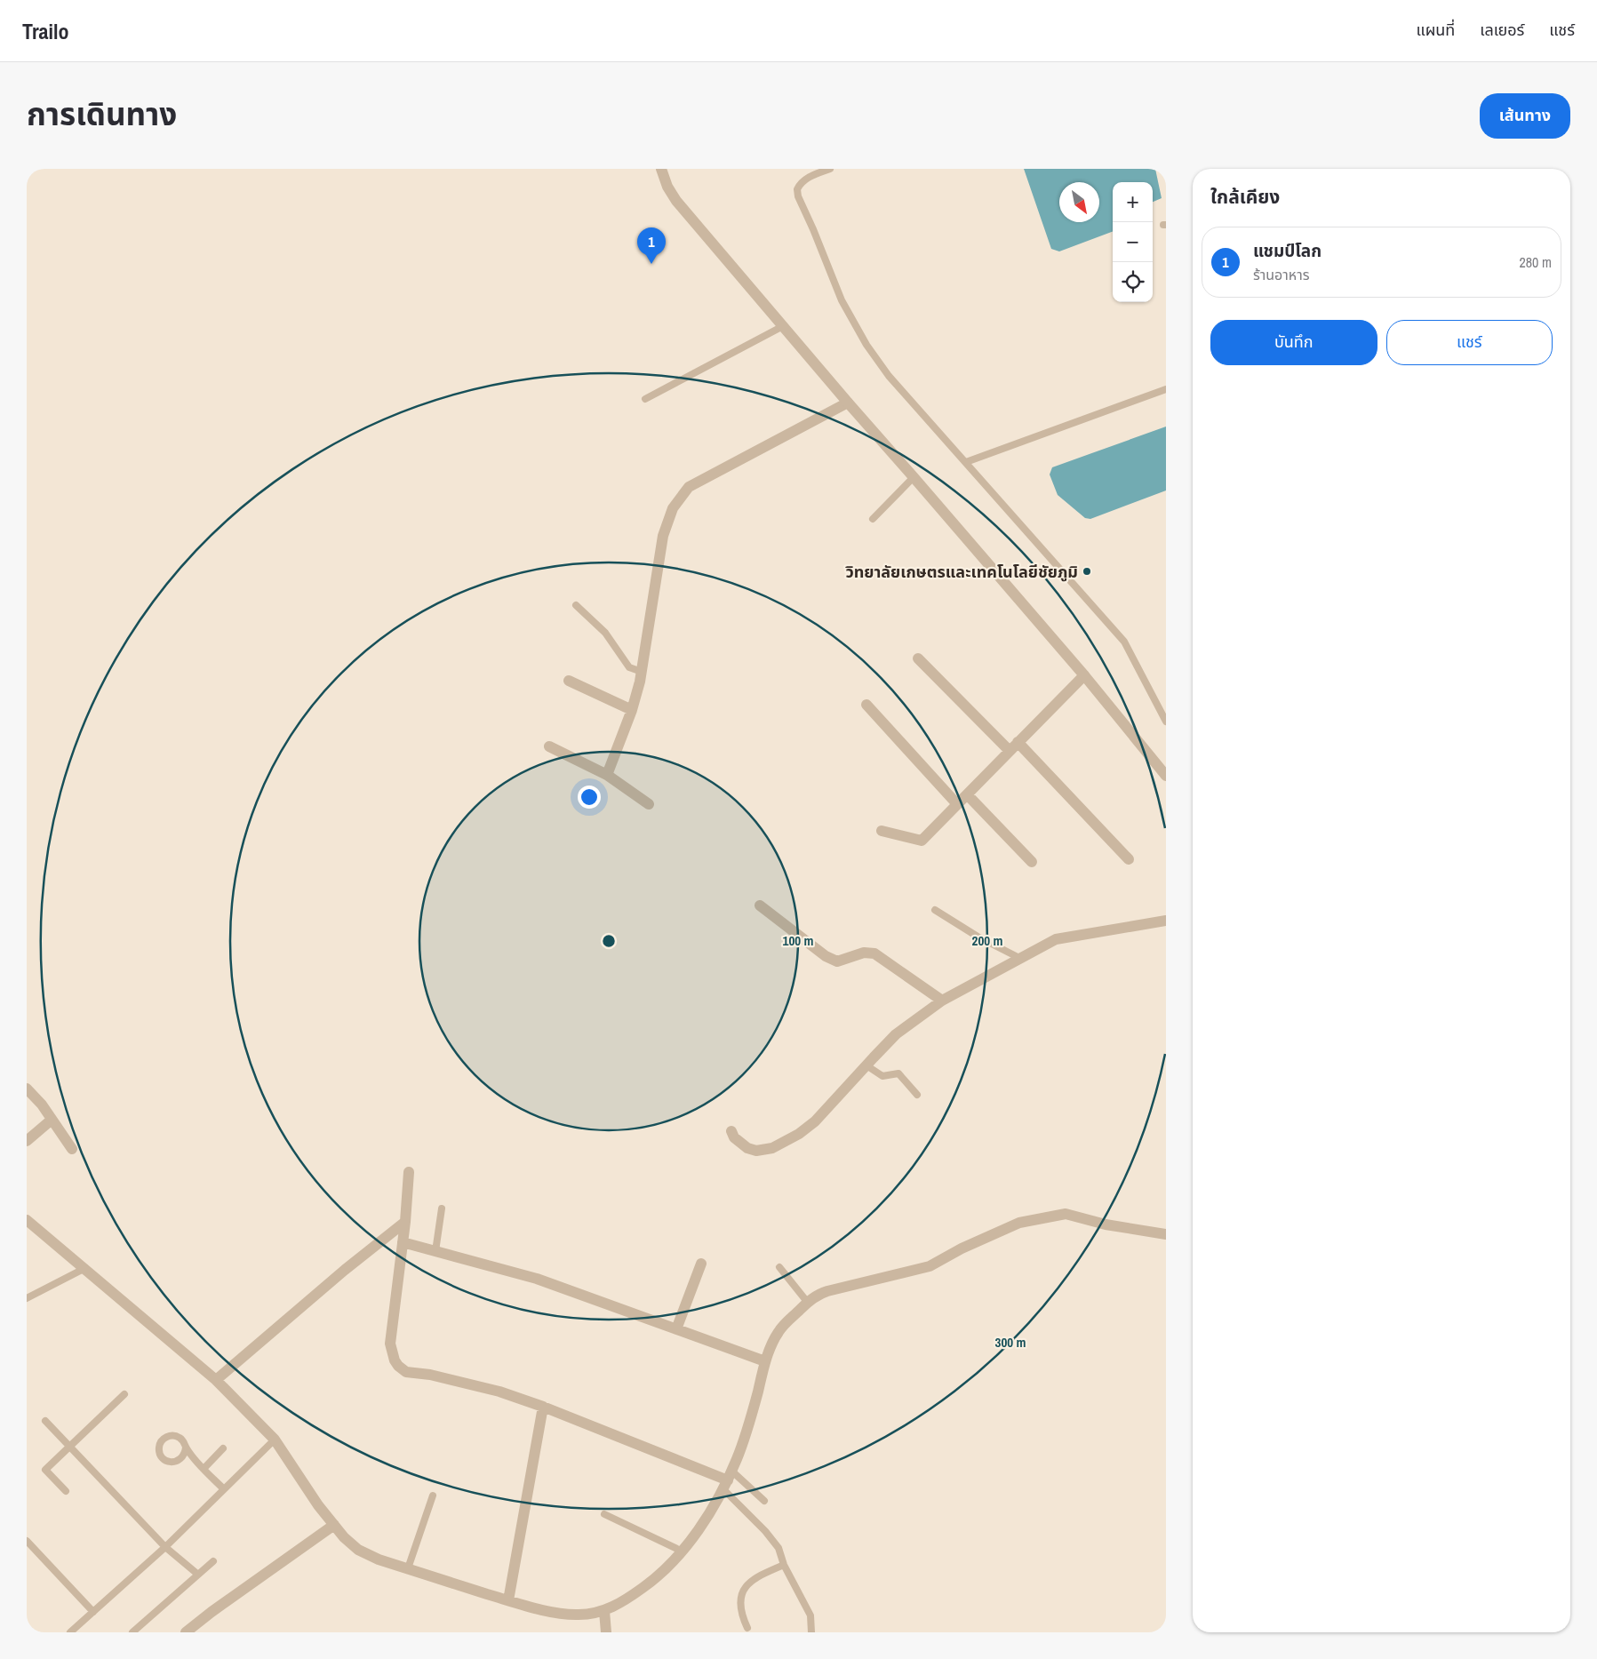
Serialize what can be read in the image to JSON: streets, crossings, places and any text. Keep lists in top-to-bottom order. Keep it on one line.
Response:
{"places":["วิทยาลัยเกษตรและเทคโนโลยีชัยภูมิ"],"north":"bottom right","page":{"header":"Trailo","nav":["แผนที่","เลเยอร์","แชร์"],"title":"การเดินทาง","buttons":["เส้นทาง",["บันทึก","แชร์"]],"heading":"ใกล้เคียง","map_buttons":["+","−"],"list":[{"mark":"1","name":"แชมป์โลก","note":"ร้านอาหาร","value":"280 m"}],"pins":"1"},"rings":["100 m","200 m","300 m"]}
